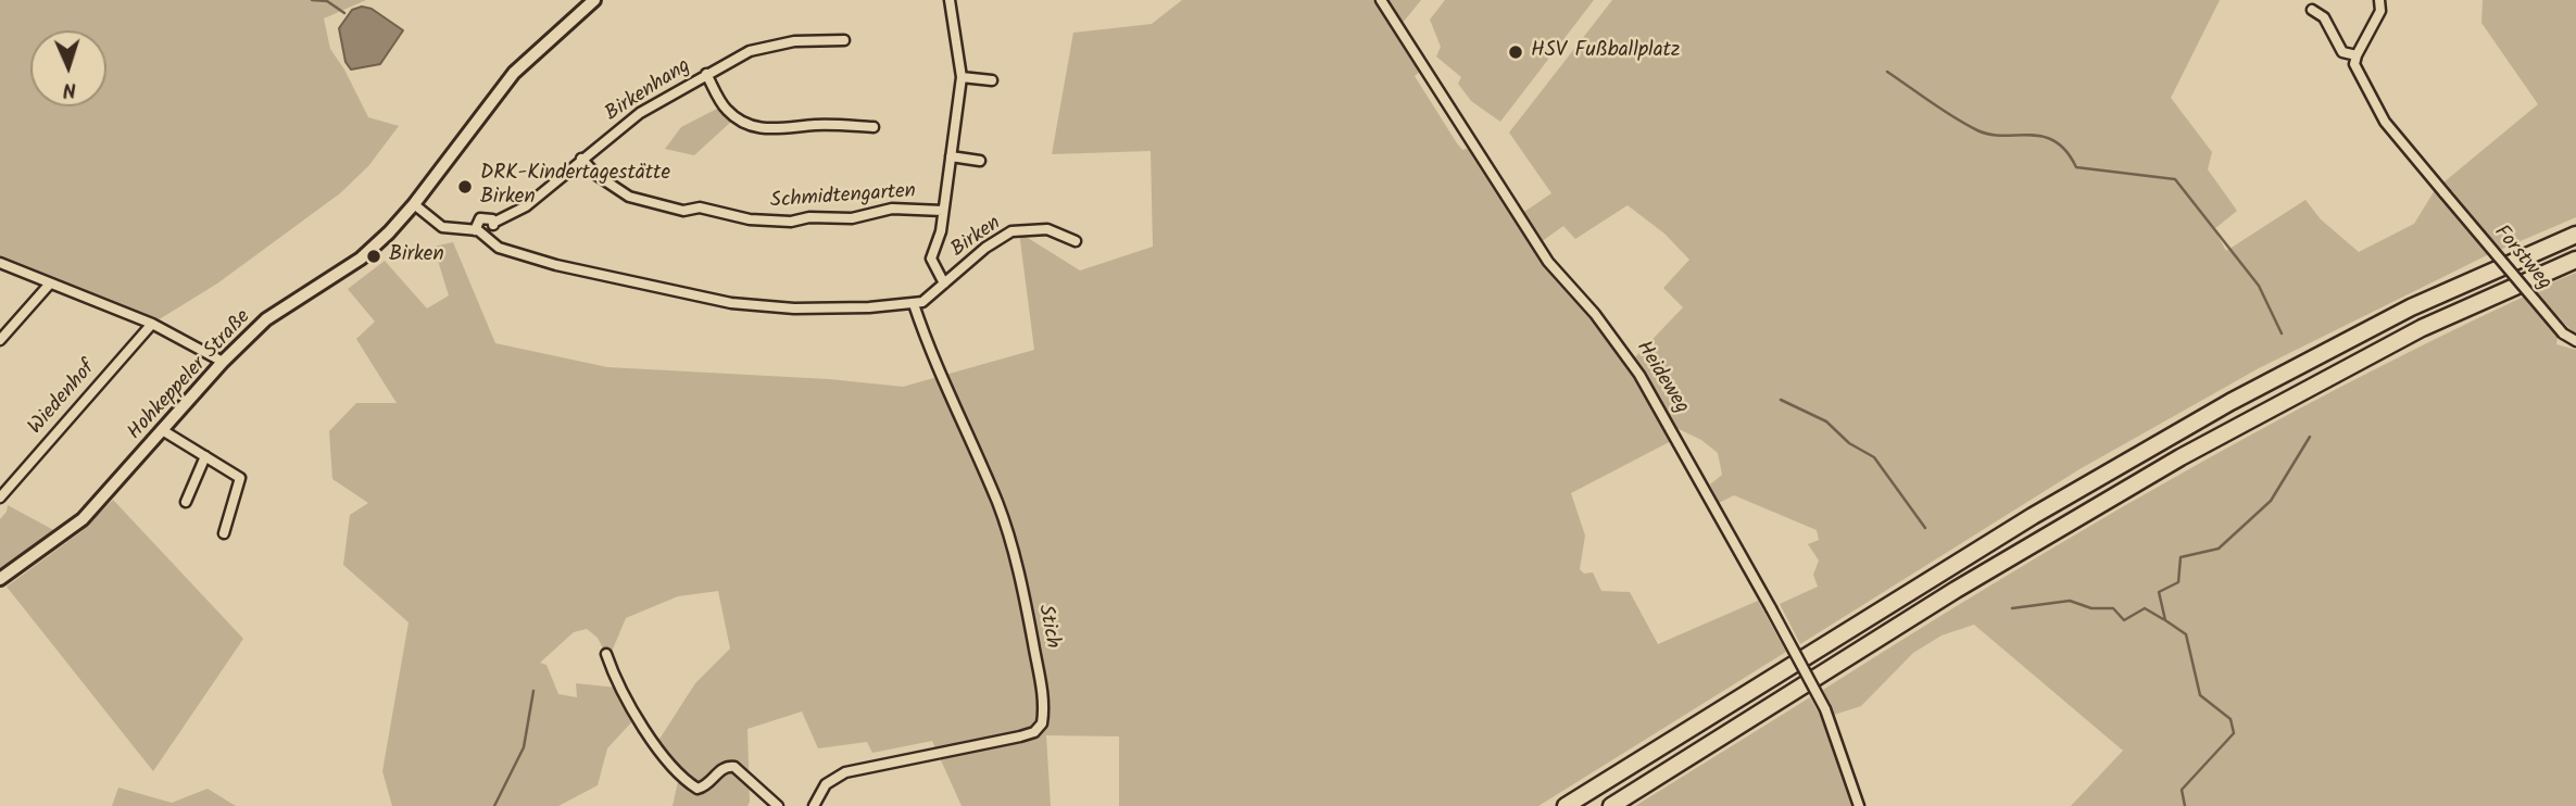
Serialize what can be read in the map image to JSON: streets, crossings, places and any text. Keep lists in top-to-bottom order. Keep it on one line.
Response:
{"streets":{"street":["Birkenhang","Schmidtengarten","Birken","Forstweg","Hohkeppeler Straße","Heideweg","Wiedenhof","Stich"]},"crossings":[["Birkenhang","Schmidtengarten"],["Schmidtengarten","Birken"],["Birken","Stich"]],"places":["HSV Fußballplatz","DRK-Kindertagestätte Birken","Birken"],"north":"bottom"}
